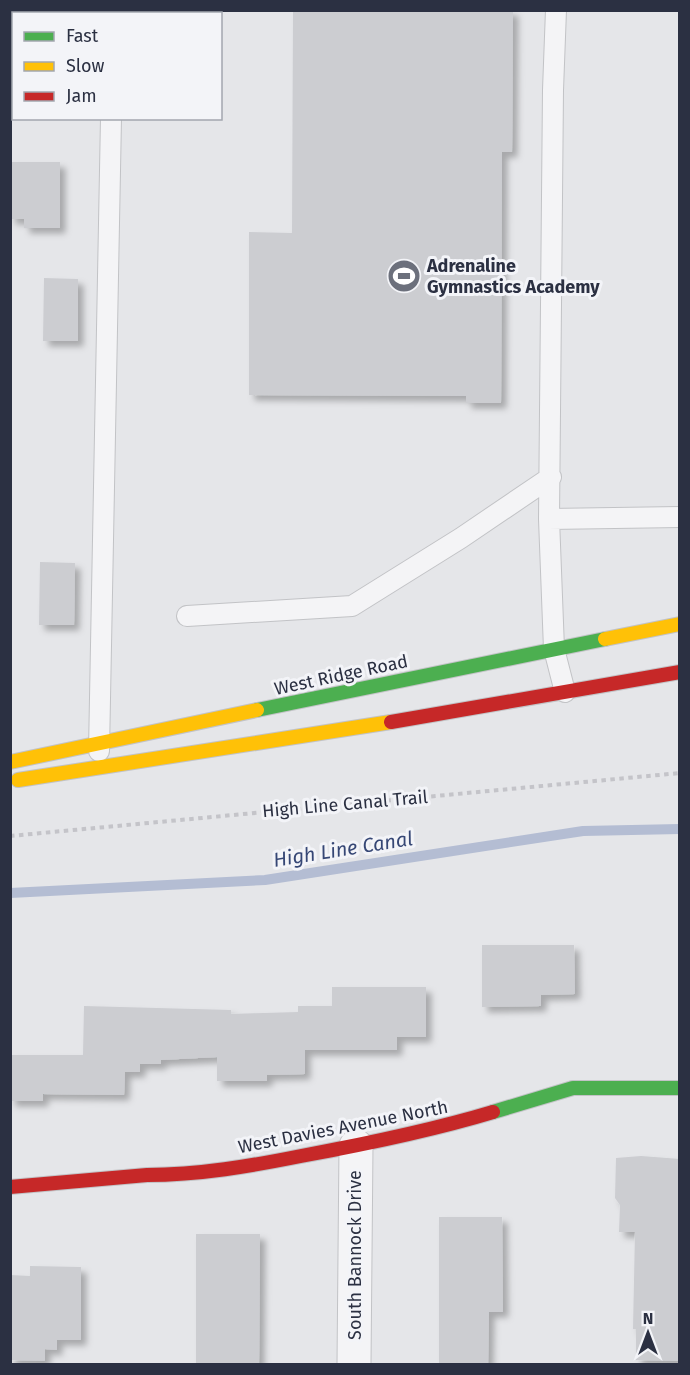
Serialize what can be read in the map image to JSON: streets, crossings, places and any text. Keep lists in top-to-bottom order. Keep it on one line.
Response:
{"streets":{"street":["West Ridge Road","West Davies Avenue North","South Bannock Drive"],"path":["High Line Canal Trail"]},"crossings":[["West Davies Avenue North","South Bannock Drive"]],"water":["High Line Canal"],"places":{"sports":["Adrenaline Gymnastics Academy"]},"legend":["Fast","Slow","Jam"],"north":"top"}
